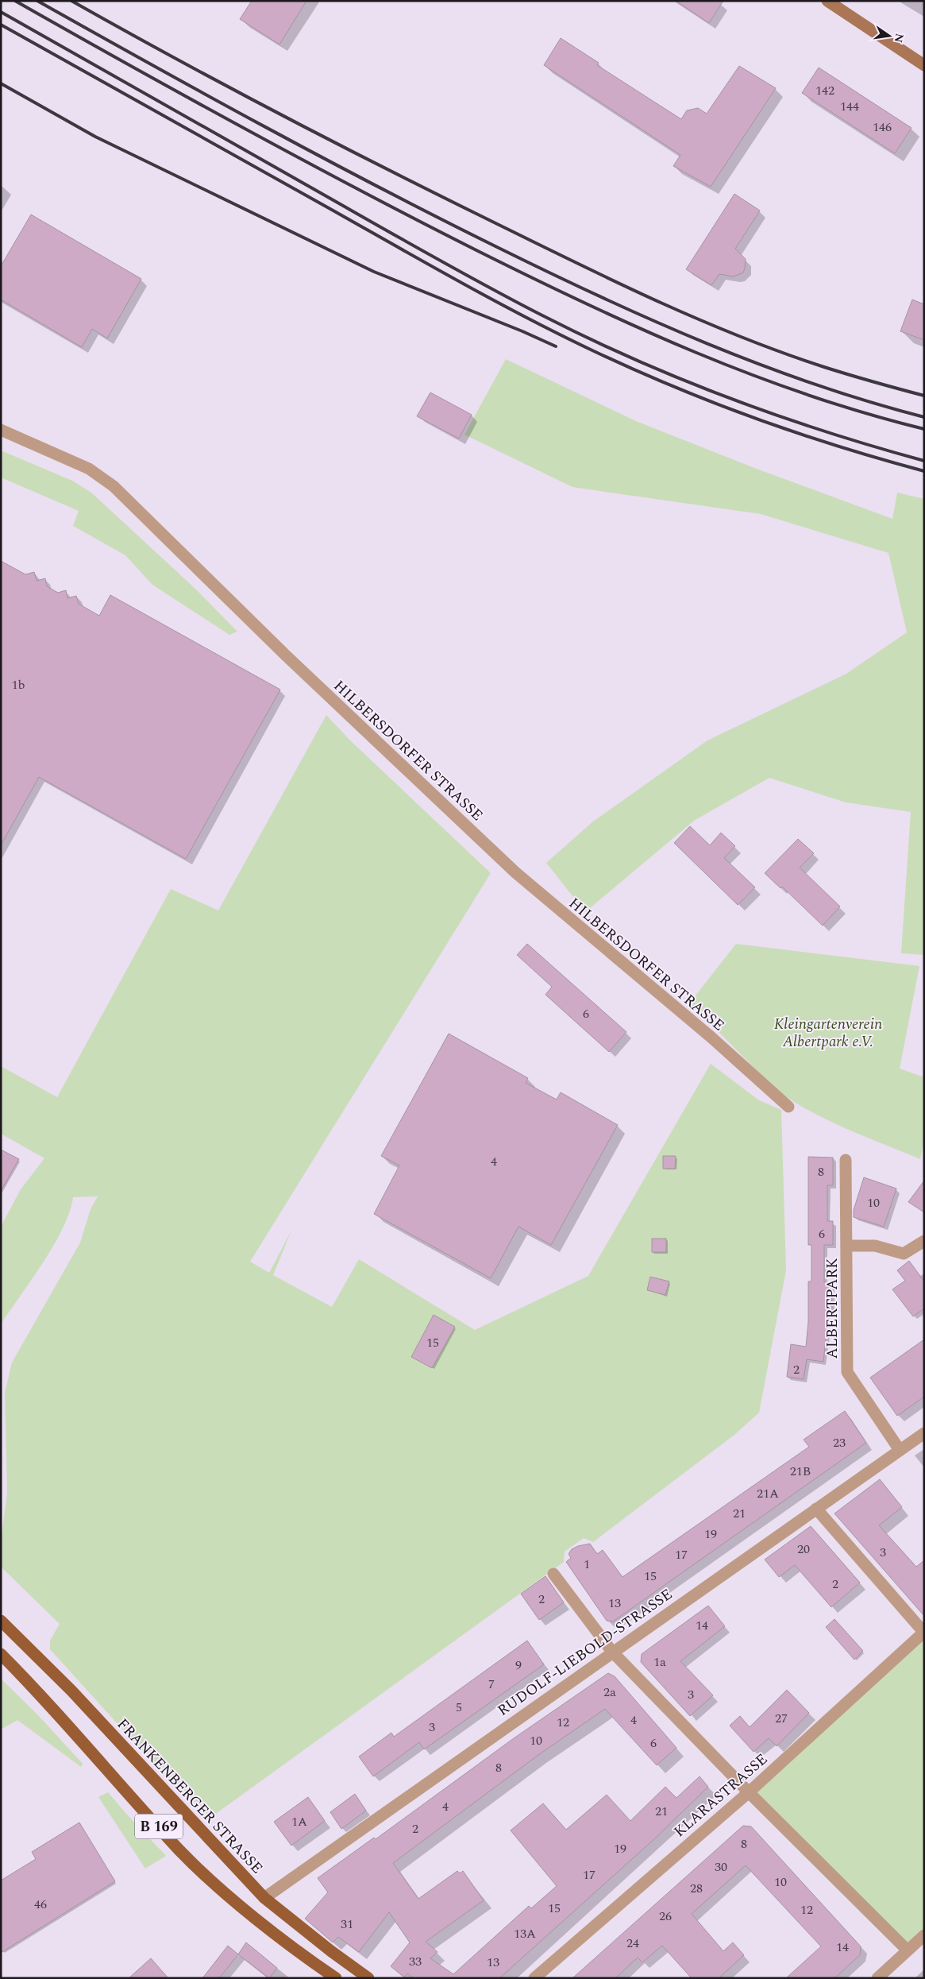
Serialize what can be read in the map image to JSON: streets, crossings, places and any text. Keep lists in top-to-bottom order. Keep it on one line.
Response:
{"streets":{"main road":["FRANKENBERGER STRASSE","B 169"],"street":["HILBERSDORFER STRASSE","ALBERTPARK","RUDOLF-LIEBOLD-STRASSE","KLARASTRASSE"]},"crossings":[["ALBERTPARK","RUDOLF-LIEBOLD-STRASSE"],["RUDOLF-LIEBOLD-STRASSE","FRANKENBERGER STRASSE"]],"parks":["Kleingartenverein Albertpark e.V."],"house_numbers":["142","144","146","1b","6","4","8","10","6","15","2","23","21B","21A","21","19","20","3","17","1","15","2","2","13","14","1a","9","7","2a","3","5","27","4","12","3","10","6","8","4","21","1A","2","8","19","30","17","10","28","46","15","12","26","31","13A","24","14","33","13"],"north":"right"}
